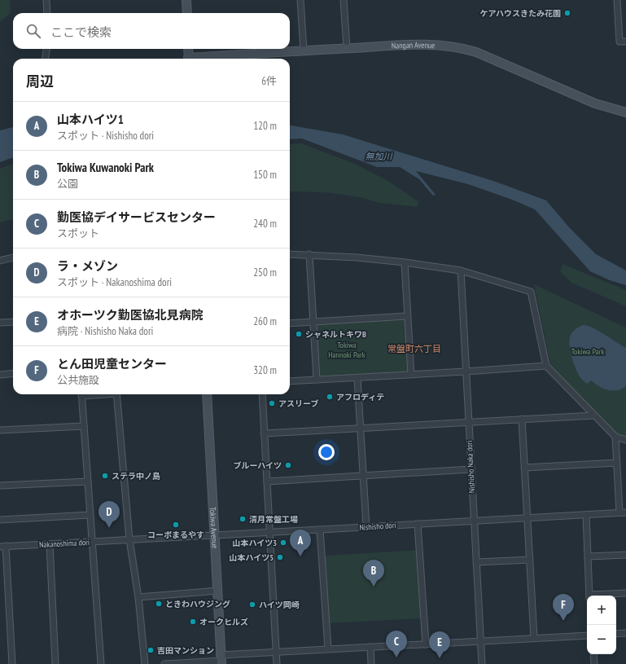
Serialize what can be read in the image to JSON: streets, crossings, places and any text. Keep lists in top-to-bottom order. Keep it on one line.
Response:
{"streets":{"main road":["Nangan Avenue","Tokiwa Avenue"],"street":["Nishisho Naka dori","Nishisho dori","Nakanoshima dori"]},"crossings":[["Nishisho Naka dori","Nishisho dori"],["Nishisho dori","Tokiwa Avenue"],["Nishisho dori","Nakanoshima dori"]],"districts":["常盤町六丁目"],"water":["無加川"],"parks":["Tokiwa Hannoki Park","Tokiwa Park"],"places":["ケアハウスきたみ花園","シャネルトキワB","アフロディテ","アスリーブ","ブルーハイツ","ステラ中ノ島","清月常盤工場","コーポまるやす","山本ハイツ3","山本ハイツ5","ときわハウジング","ハイツ岡崎","オークヒルズ","吉田マンション"],"page":{"search":"ここで検索","heading":["周辺","6件"],"list":[{"mark":"A","name":"山本ハイツ1","note":"スポット · Nishisho dori","value":"120 m"},{"mark":"B","name":"Tokiwa Kuwanoki Park","note":"公園","value":"150 m"},{"mark":"C","name":"勤医協デイサービスセンター","note":"スポット","value":"240 m"},{"mark":"D","name":"ラ・メゾン","note":"スポット · Nakanoshima dori","value":"250 m"},{"mark":"E","name":"オホーツク勤医協北見病院","note":"病院 · Nishisho Naka dori","value":"260 m"},{"mark":"F","name":"とん田児童センター","note":"公共施設","value":"320 m"}],"pins":["D","A","B","F","C","E"],"map_buttons":["+","−"]}}
